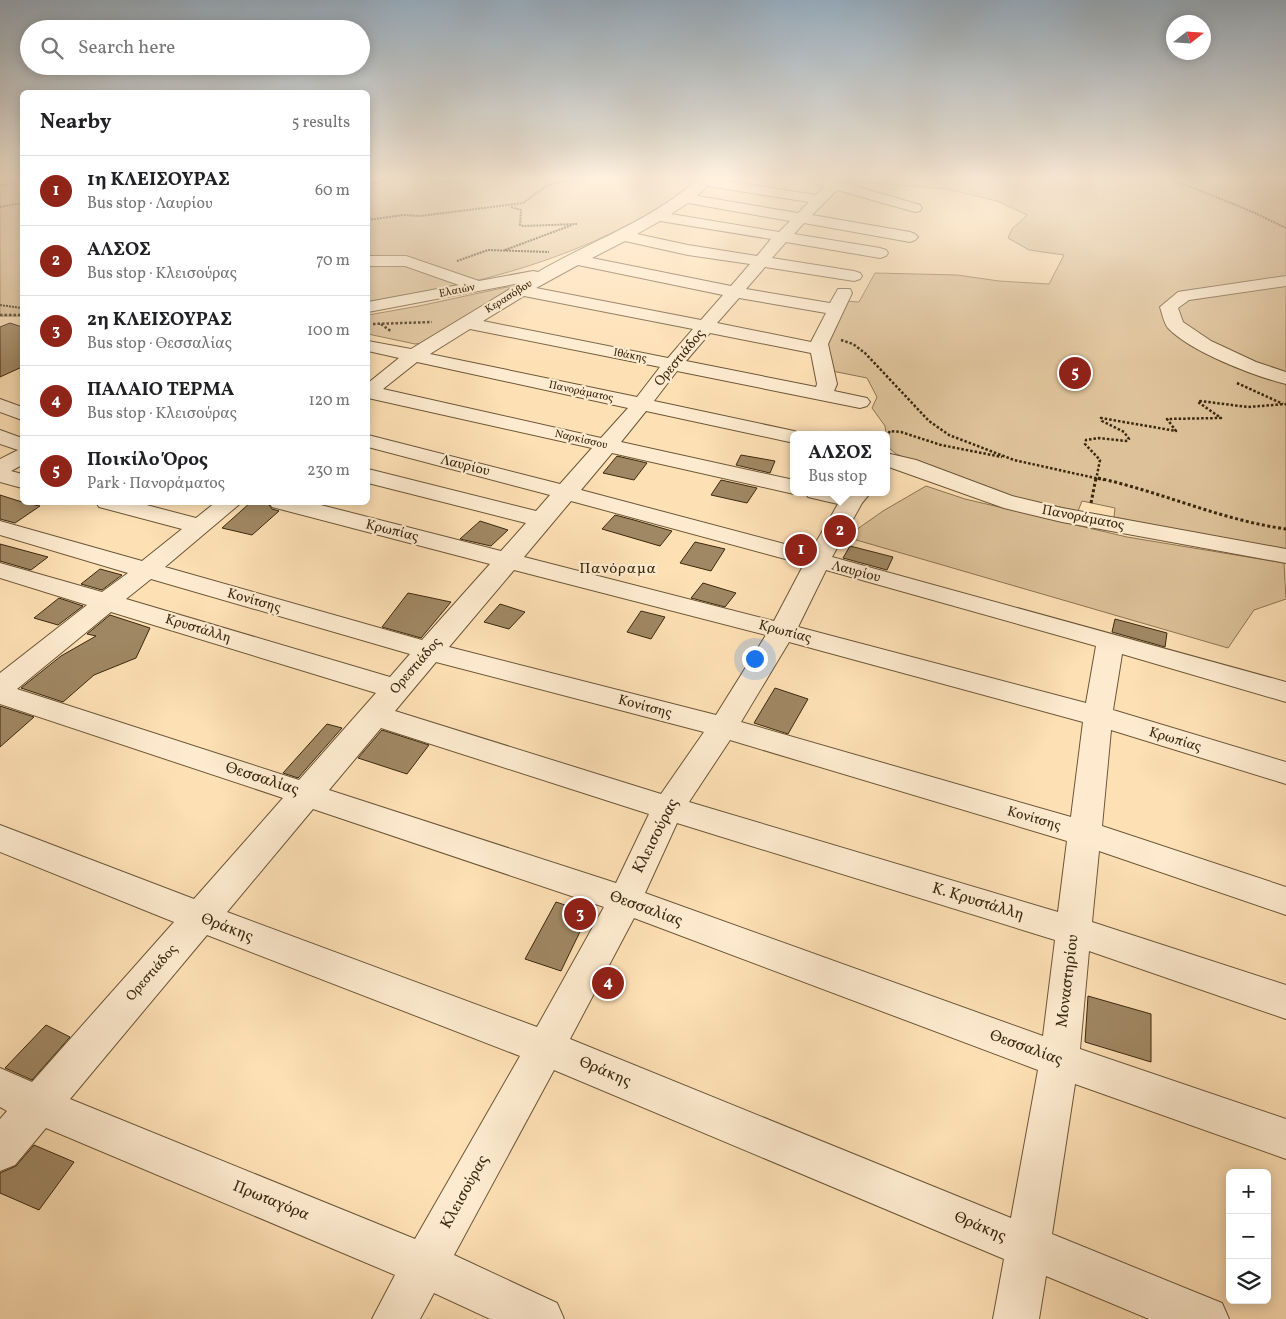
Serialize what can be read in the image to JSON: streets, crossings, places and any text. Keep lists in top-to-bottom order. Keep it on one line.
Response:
{"streets":{"street":["Ελαιών","Κερασόβου","Ιθάκης","Ορεστιάδος","Πανοράματος","Ναρκίσσου","Λαυρίου","Κρωπίας","Κονίτσης","Κρυστάλλη","Θεσσαλίας","Κλεισούρας","Κ. Κρυστάλλη","Θράκης","Μοναστηρίου","Πρωταγόρα"]},"crossings":[["Ελαιών","Κερασόβου"],["Κερασόβου","Ιθάκης"],["Κερασόβου","Πανοράματος"],["Ιθάκης","Ορεστιάδος"],["Ορεστιάδος","Πανοράματος"],["Ορεστιάδος","Ναρκίσσου"],["Ορεστιάδος","Λαυρίου"],["Ορεστιάδος","Κρωπίας"],["Ορεστιάδος","Κονίτσης"],["Ορεστιάδος","Κρυστάλλη"],["Ορεστιάδος","Θεσσαλίας"],["Ορεστιάδος","Θράκης"],["Ορεστιάδος","Πρωταγόρα"],["Λαυρίου","Κλεισούρας"],["Λαυρίου","Μοναστηρίου"],["Κρωπίας","Κλεισούρας"],["Κρωπίας","Μοναστηρίου"],["Κονίτσης","Κλεισούρας"],["Κονίτσης","Μοναστηρίου"],["Θεσσαλίας","Κλεισούρας"],["Θεσσαλίας","Μοναστηρίου"],["Κλεισούρας","Κ. Κρυστάλλη"],["Κλεισούρας","Θράκης"],["Κλεισούρας","Πρωταγόρα"],["Κ. Κρυστάλλη","Μοναστηρίου"],["Θράκης","Μοναστηρίου"]],"districts":["Πανόραμα"],"north":"right","page":{"search":"Search here","heading":["Nearby","5 results"],"list":[{"mark":"1","name":"1η ΚΛΕΙΣΟΥΡΑΣ","note":"Bus stop · Λαυρίου","value":"60 m"},{"mark":"2","name":"ΑΛΣΟΣ","note":"Bus stop · Κλεισούρας","value":"70 m"},{"mark":"3","name":"2η ΚΛΕΙΣΟΥΡΑΣ","note":"Bus stop · Θεσσαλίας","value":"100 m"},{"mark":"4","name":"ΠΑΛΑΙΟ ΤΕΡΜΑ","note":"Bus stop · Κλεισούρας","value":"120 m"},{"mark":"5","name":"Ποικίλο Όρος","note":"Park · Πανοράματος","value":"230 m"}],"pins":["5","2","1","3","4"],"popup":["ΑΛΣΟΣ","Bus stop"],"map_buttons":["+","−"]}}
